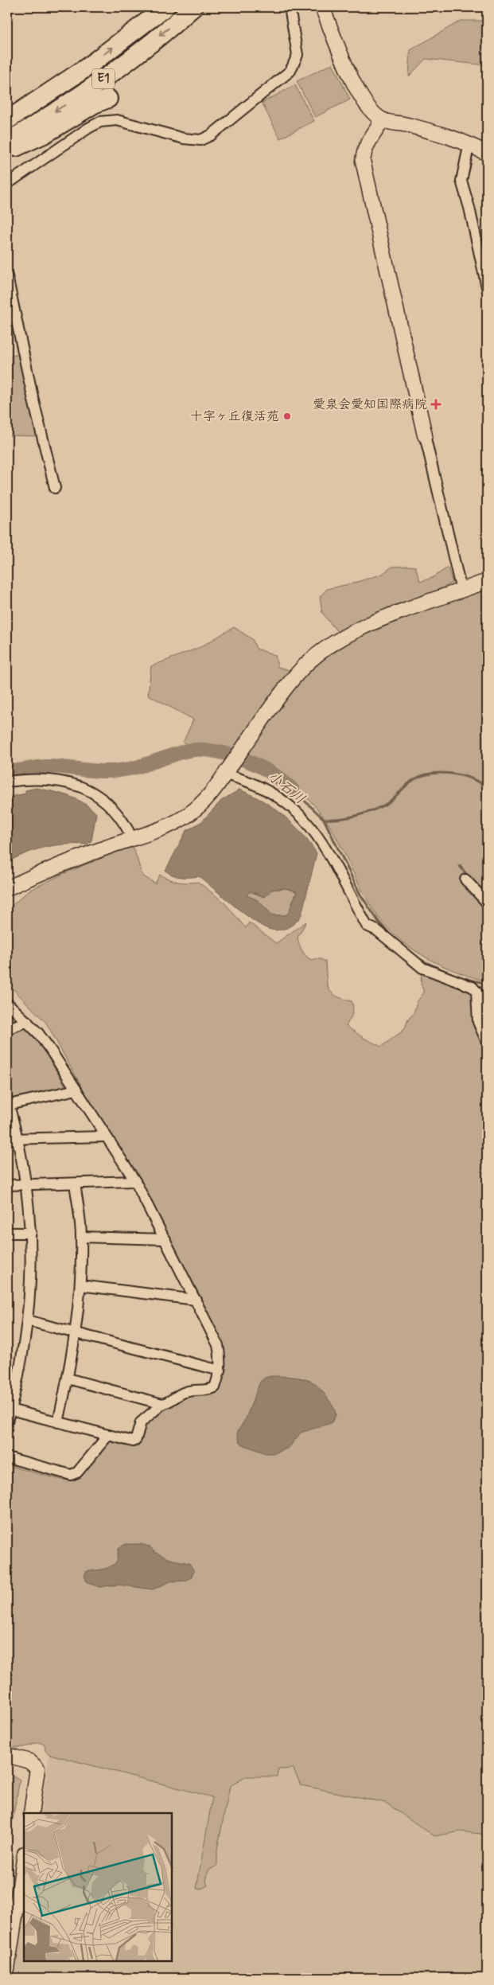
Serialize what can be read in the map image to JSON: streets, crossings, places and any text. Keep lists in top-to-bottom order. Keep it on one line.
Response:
{"streets":{"highway":["E1"]},"water":["小石川"],"places":{"health":["愛泉会愛知国際病院"],"other":["十字ヶ丘復活苑"]}}
